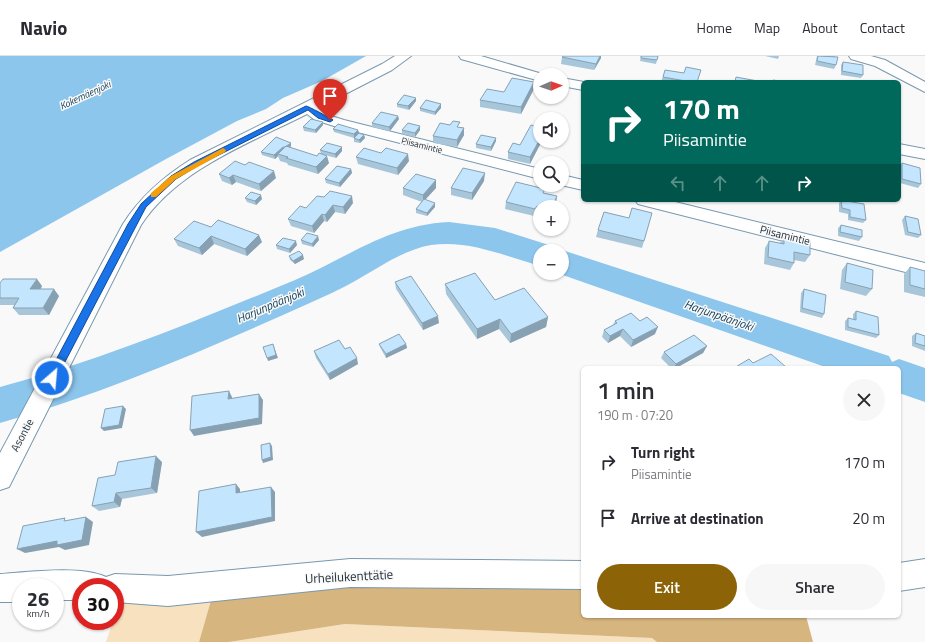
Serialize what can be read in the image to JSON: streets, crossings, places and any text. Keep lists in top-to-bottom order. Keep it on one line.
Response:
{"streets":{"street":["Piisamintie","Asontie","Urheilukenttätie"]},"crossings":[["Piisamintie","Asontie"]],"water":["Kokemäenjoki","Harjunpäänjoki"],"north":"right","page":{"header":"Navio","nav":["Home","Map","About","Contact"],"map_buttons":["+","−"],"turn":["170 m","Piisamintie"],"heading":["1 min","190 m · 07:20"],"list":[{"name":"Turn right","note":"Piisamintie","value":"170 m"},{"name":"Arrive at destination","value":"20 m"}],"buttons":["Exit","Share"],"speed":"26 km/h","limit":"30"}}
